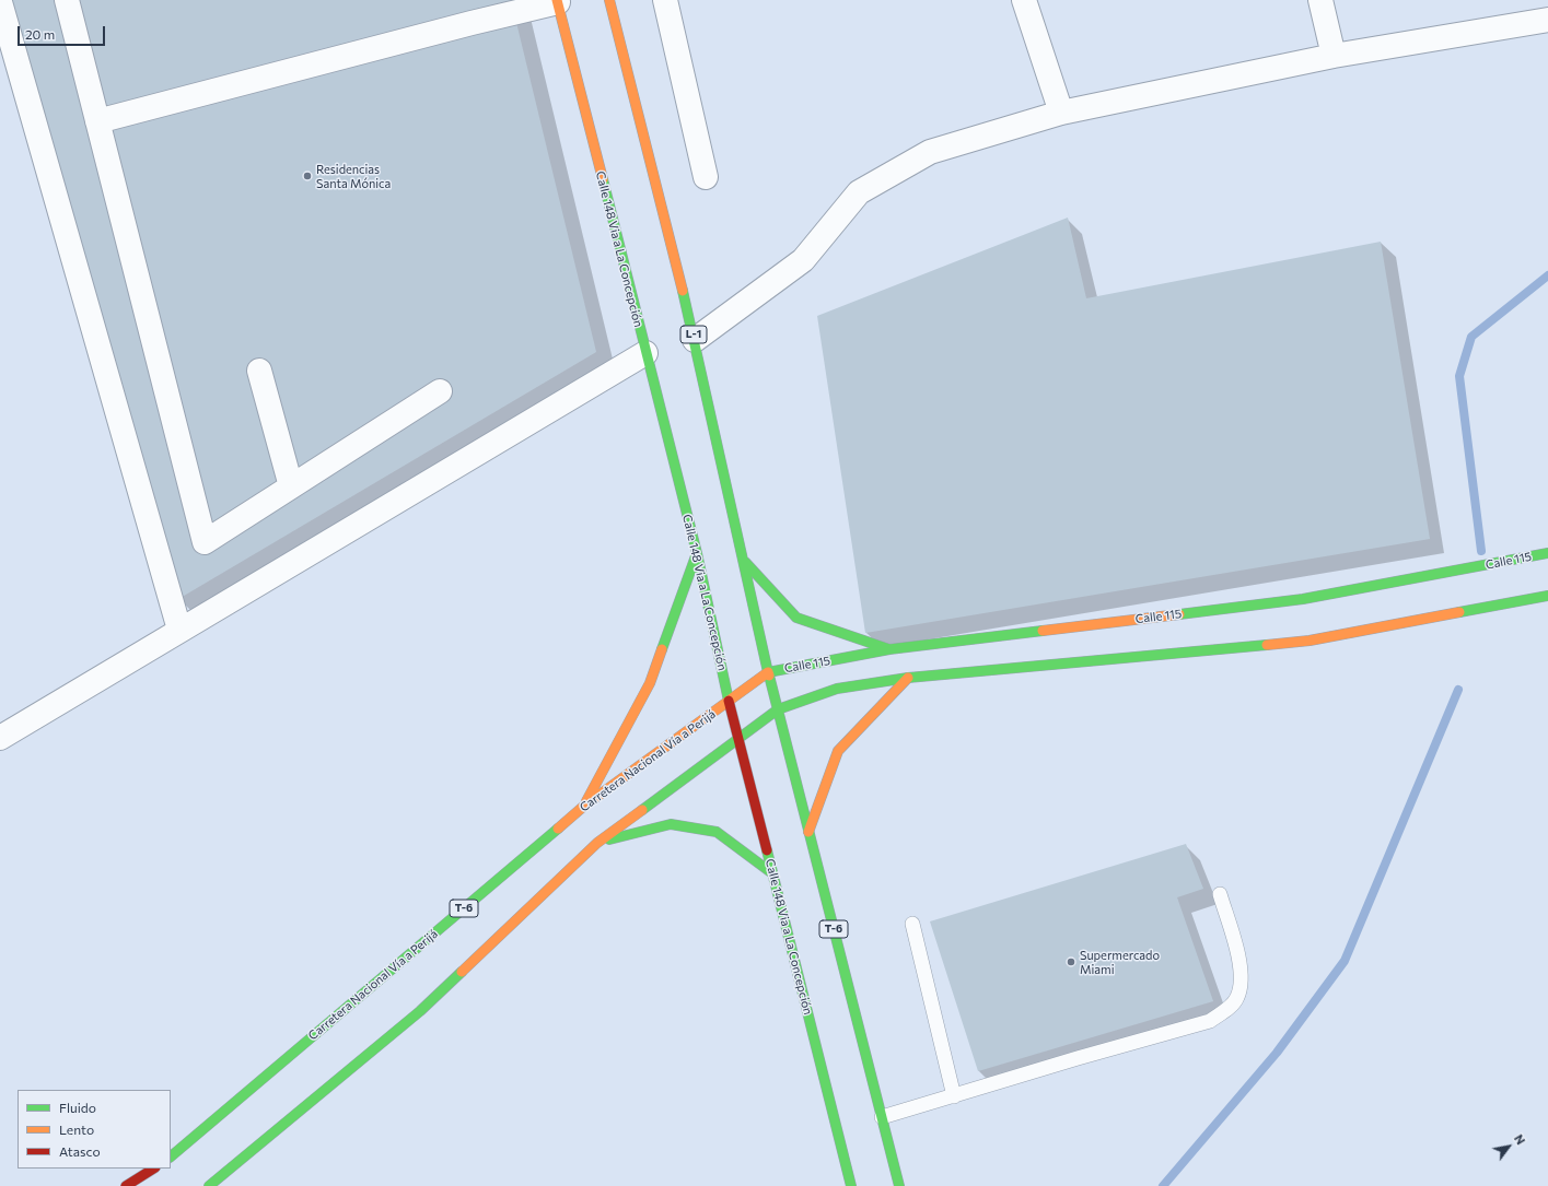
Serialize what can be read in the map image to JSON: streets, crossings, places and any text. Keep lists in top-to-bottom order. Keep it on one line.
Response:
{"streets":{"main road":["Calle 148 Via a La Concepción","L-1","Calle 115","Carretera Nacional Vía a Perijá","T-6"]},"crossings":[["Calle 148 Via a La Concepción","Carretera Nacional Vía a Perijá"],["L-1","Calle 115"],["L-1","Carretera Nacional Vía a Perijá"],["L-1","T-6"],["Calle 115","Carretera Nacional Vía a Perijá"],["Calle 115","T-6"],["Carretera Nacional Vía a Perijá","T-6"]],"places":["Residencias Santa Mónica","Supermercado Miami"],"legend":["Fluido","Lento","Atasco"],"scale_bar":"20 m","north":"top right"}
